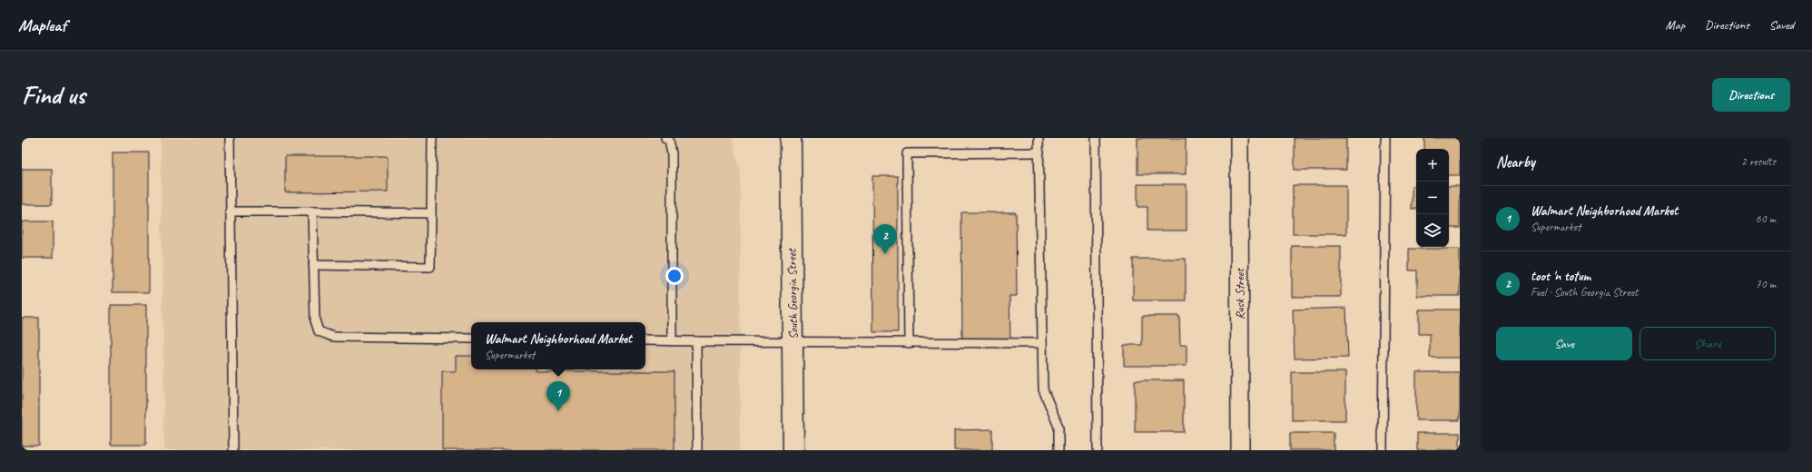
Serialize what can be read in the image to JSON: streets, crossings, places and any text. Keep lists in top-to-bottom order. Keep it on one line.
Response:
{"streets":{"main road":["South Georgia Street"],"street":["Rusk Street"]},"page":{"header":"Mapleaf","nav":["Map","Directions","Saved"],"buttons":["Directions",["Save","Share"]],"title":"Find us","heading":["Nearby","2 results"],"map_buttons":["+","−"],"list":[{"mark":"1","name":"Walmart Neighborhood Market","note":"Supermarket","value":"60 m"},{"mark":"2","name":"toot 'n totum","note":"Fuel · South Georgia Street","value":"70 m"}],"pins":["2","1"],"popup":["Walmart Neighborhood Market","Supermarket"]}}
